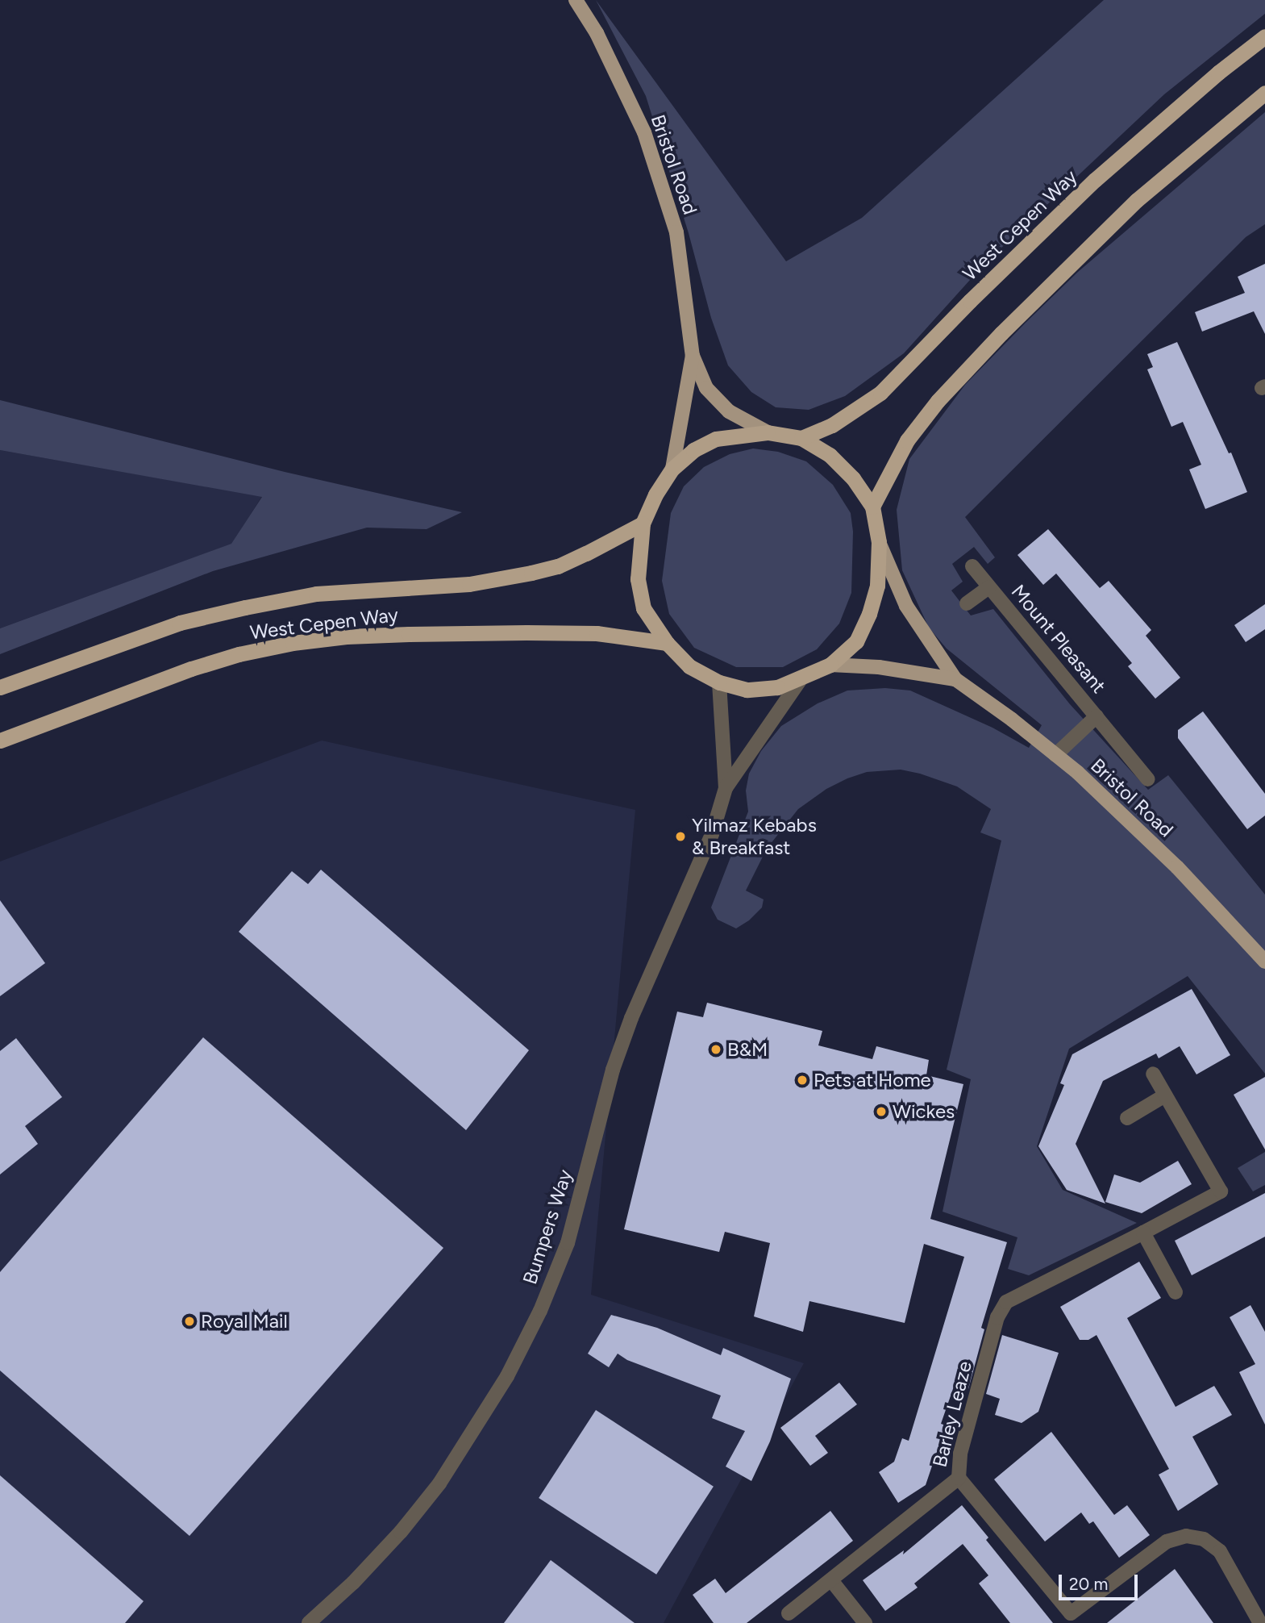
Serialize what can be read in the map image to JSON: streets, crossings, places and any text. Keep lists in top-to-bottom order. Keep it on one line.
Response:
{"streets":{"highway":["West Cepen Way"],"main road":["Bristol Road"],"street":["Mount Pleasant","Bumpers Way","Barley Leaze"]},"crossings":[["Bristol Road","Mount Pleasant"]],"places":["Yilmaz Kebabs & Breakfast","B&M","Pets at Home","Wickes","Royal Mail"],"scale_bar":"20 m"}
